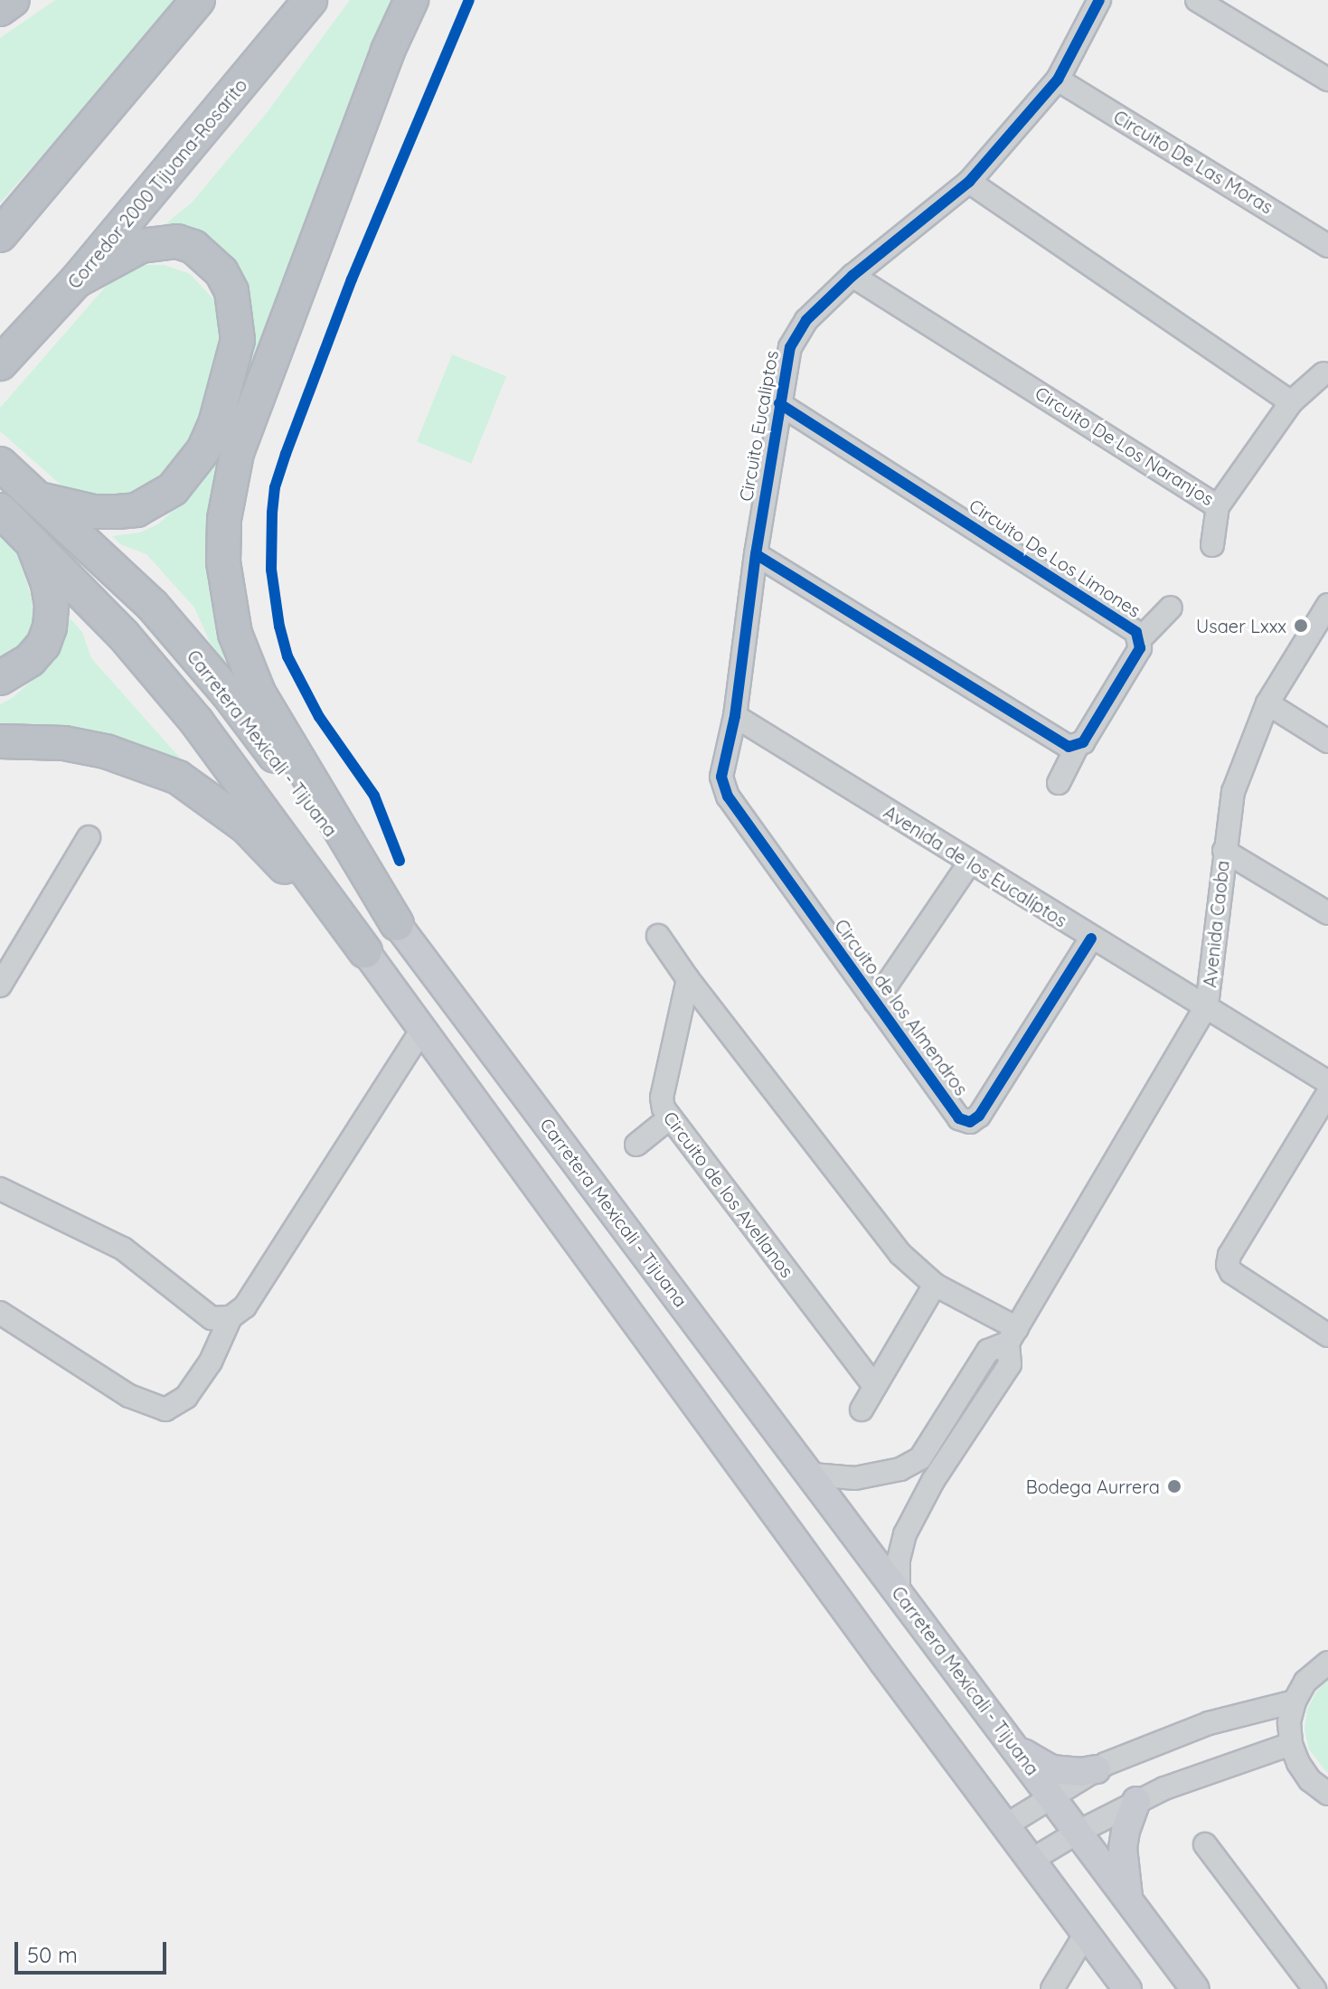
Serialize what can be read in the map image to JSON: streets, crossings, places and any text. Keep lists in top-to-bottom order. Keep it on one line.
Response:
{"streets":{"highway":["Corredor 2000 Tijuana-Rosarito","Carretera Mexicali - Tijuana"],"street":["Circuito De Las Moras","Circuito Eucaliptos","Circuito De Los Naranjos","Circuito De Los Limones","Avenida de los Eucalíptos","Avenida Caoba","Circuito de los Almendros","Circuito de los Avellanos"]},"crossings":[["Circuito De Las Moras","Circuito Eucaliptos"],["Circuito Eucaliptos","Circuito De Los Naranjos"],["Circuito Eucaliptos","Circuito De Los Limones"],["Circuito Eucaliptos","Avenida de los Eucalíptos"],["Circuito Eucaliptos","Circuito de los Almendros"],["Avenida de los Eucalíptos","Avenida Caoba"],["Avenida de los Eucalíptos","Circuito de los Almendros"]],"places":["Usaer Lxxx","Bodega Aurrera"],"scale_bar":"50 m"}
